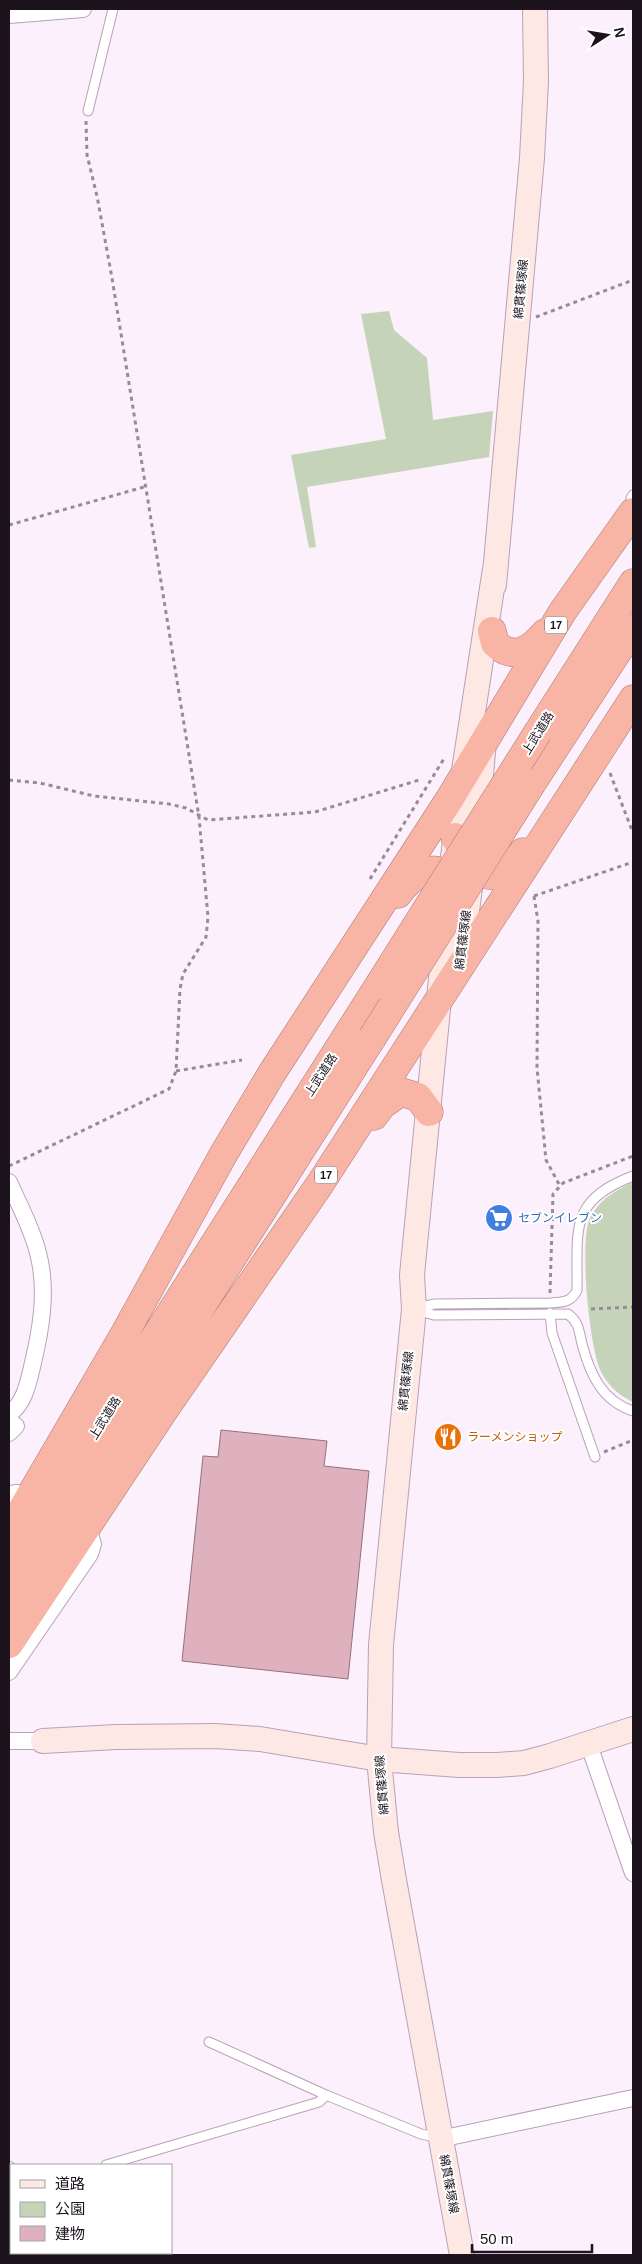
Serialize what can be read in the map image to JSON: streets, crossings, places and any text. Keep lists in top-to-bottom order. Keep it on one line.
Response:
{"streets":{"highway":["17","上武道路"],"main road":["綿貫篠塚線"]},"crossings":[["綿貫篠塚線","17"]],"places":{"supermarket":["セブンイレブン"],"restaurant":["ラーメンショップ"]},"legend":["道路","公園","建物"],"scale_bar":"50 m","north":"right"}
